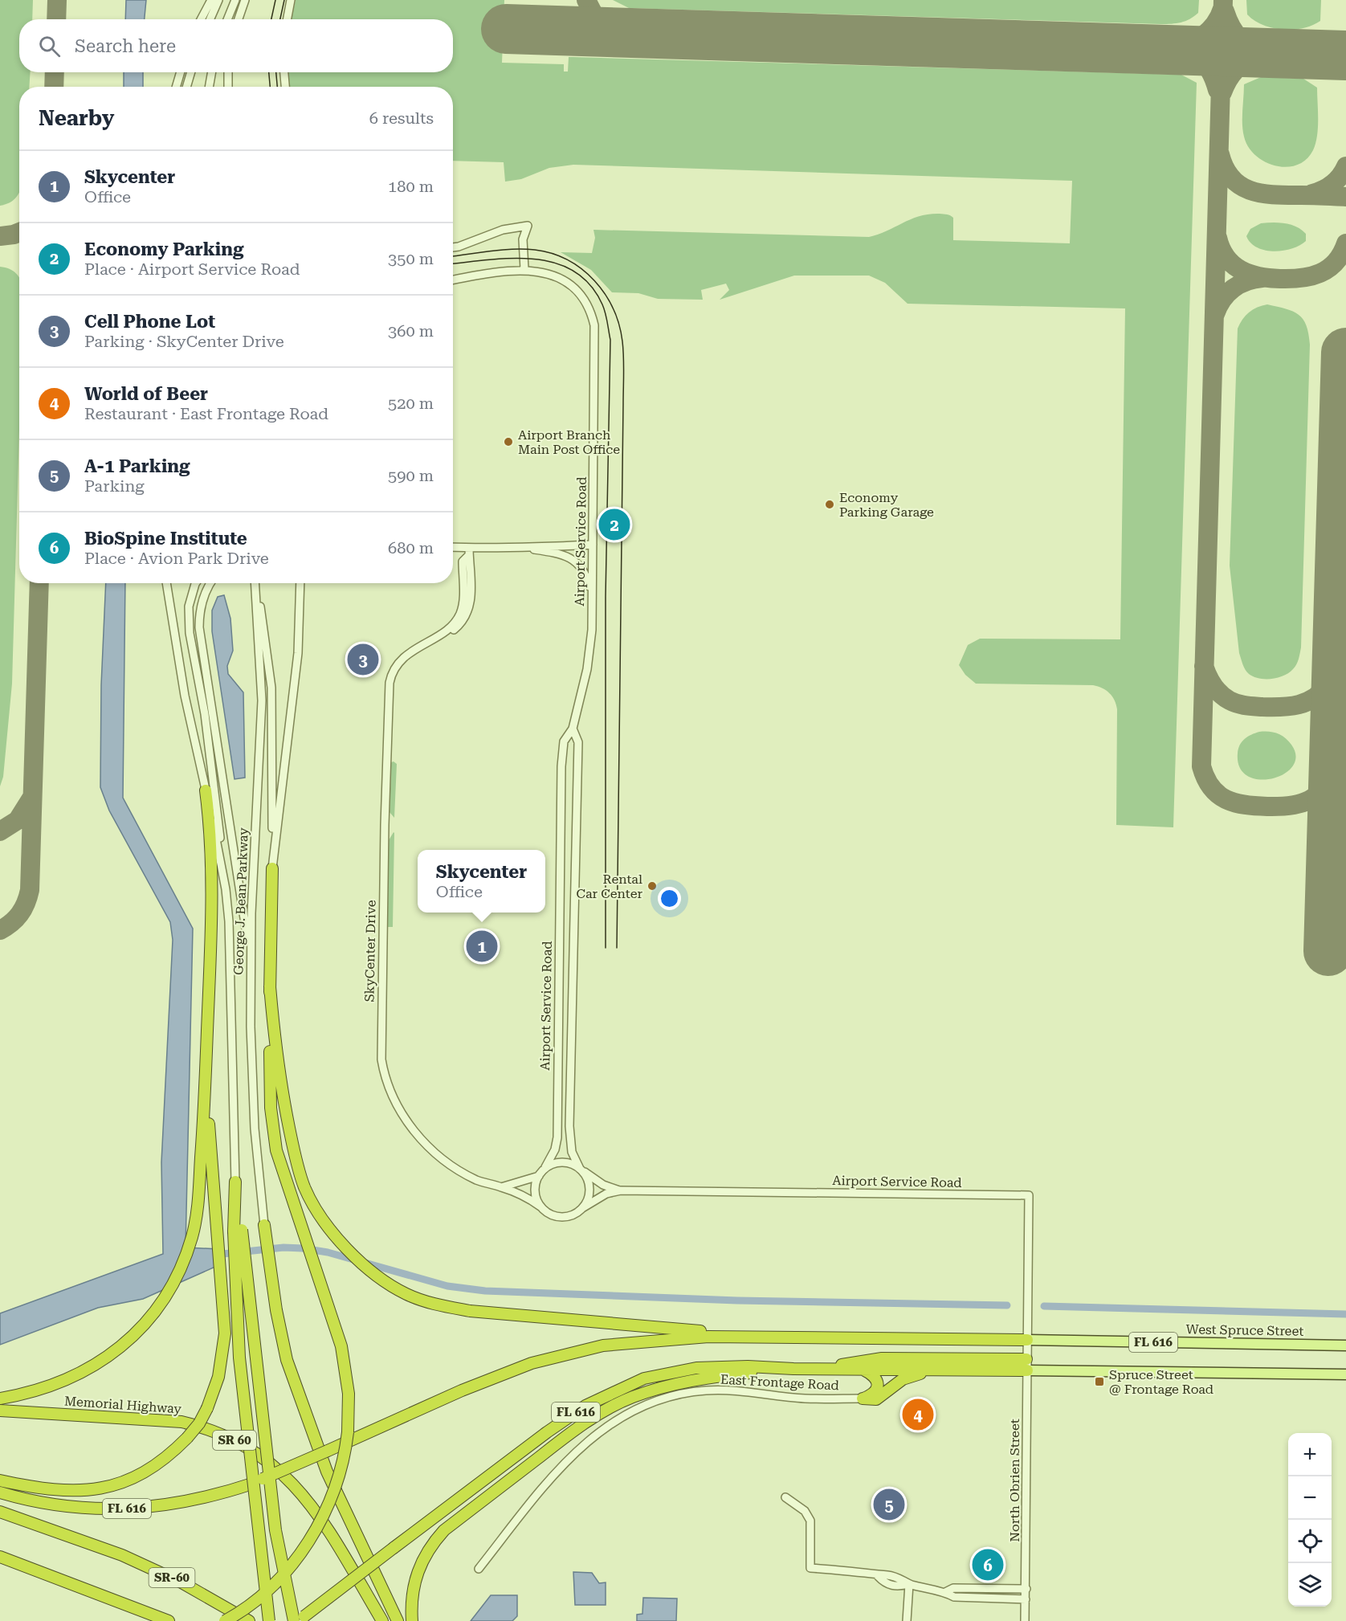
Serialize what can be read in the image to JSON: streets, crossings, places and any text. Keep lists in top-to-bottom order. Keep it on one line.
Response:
{"streets":{"highway":["FL 616","Memorial Highway","SR 60","SR-60"],"main road":["West Spruce Street"],"street":["Airport Service Road","George J. Bean Parkway","SkyCenter Drive","East Frontage Road","North Obrien Street"]},"crossings":[["Airport Service Road","SkyCenter Drive"],["Airport Service Road","West Spruce Street"],["Airport Service Road","FL 616"],["Airport Service Road","North Obrien Street"],["West Spruce Street","FL 616"],["West Spruce Street","North Obrien Street"],["FL 616","North Obrien Street"]],"places":{"other":["Airport Branch Main Post Office","Economy Parking Garage","Rental Car Center"],"transit":["Spruce Street @ Frontage Road"]},"page":{"search":"Search here","heading":["Nearby","6 results"],"list":[{"mark":"1","name":"Skycenter","note":"Office","value":"180 m"},{"mark":"2","name":"Economy Parking","note":"Place · Airport Service Road","value":"350 m"},{"mark":"3","name":"Cell Phone Lot","note":"Parking · SkyCenter Drive","value":"360 m"},{"mark":"4","name":"World of Beer","note":"Restaurant · East Frontage Road","value":"520 m"},{"mark":"5","name":"A-1 Parking","note":"Parking","value":"590 m"},{"mark":"6","name":"BioSpine Institute","note":"Place · Avion Park Drive","value":"680 m"}],"pins":["2","3","1","4","5","6"],"popup":["Skycenter","Office"],"map_buttons":["+","−"]}}
